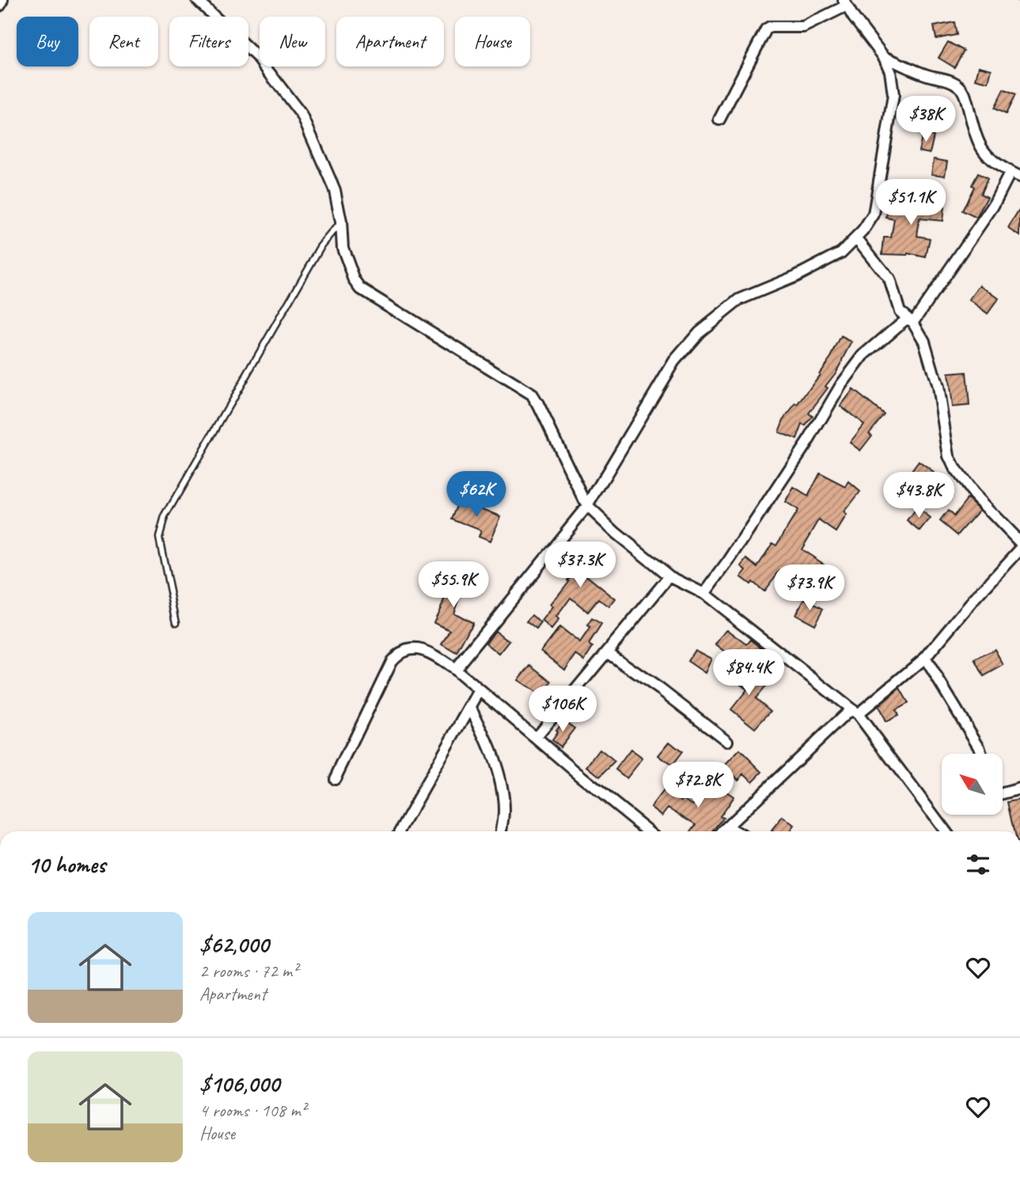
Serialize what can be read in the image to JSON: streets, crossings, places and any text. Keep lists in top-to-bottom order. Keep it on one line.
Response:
{"north":"top left","page":{"chip":["Buy","Rent","Filters","New","Apartment","House"],"price":["$38K","$51.1K","$62K","$43.8K","$37.3K","$55.9K","$73.9K","$84.4K","$106K","$72.8K"],"heading":"10 homes","list":[{"name":"$62,000","note":"2 rooms · 72 m² · Apartment"},{"name":"$106,000","note":"4 rooms · 108 m² · House"}]}}
